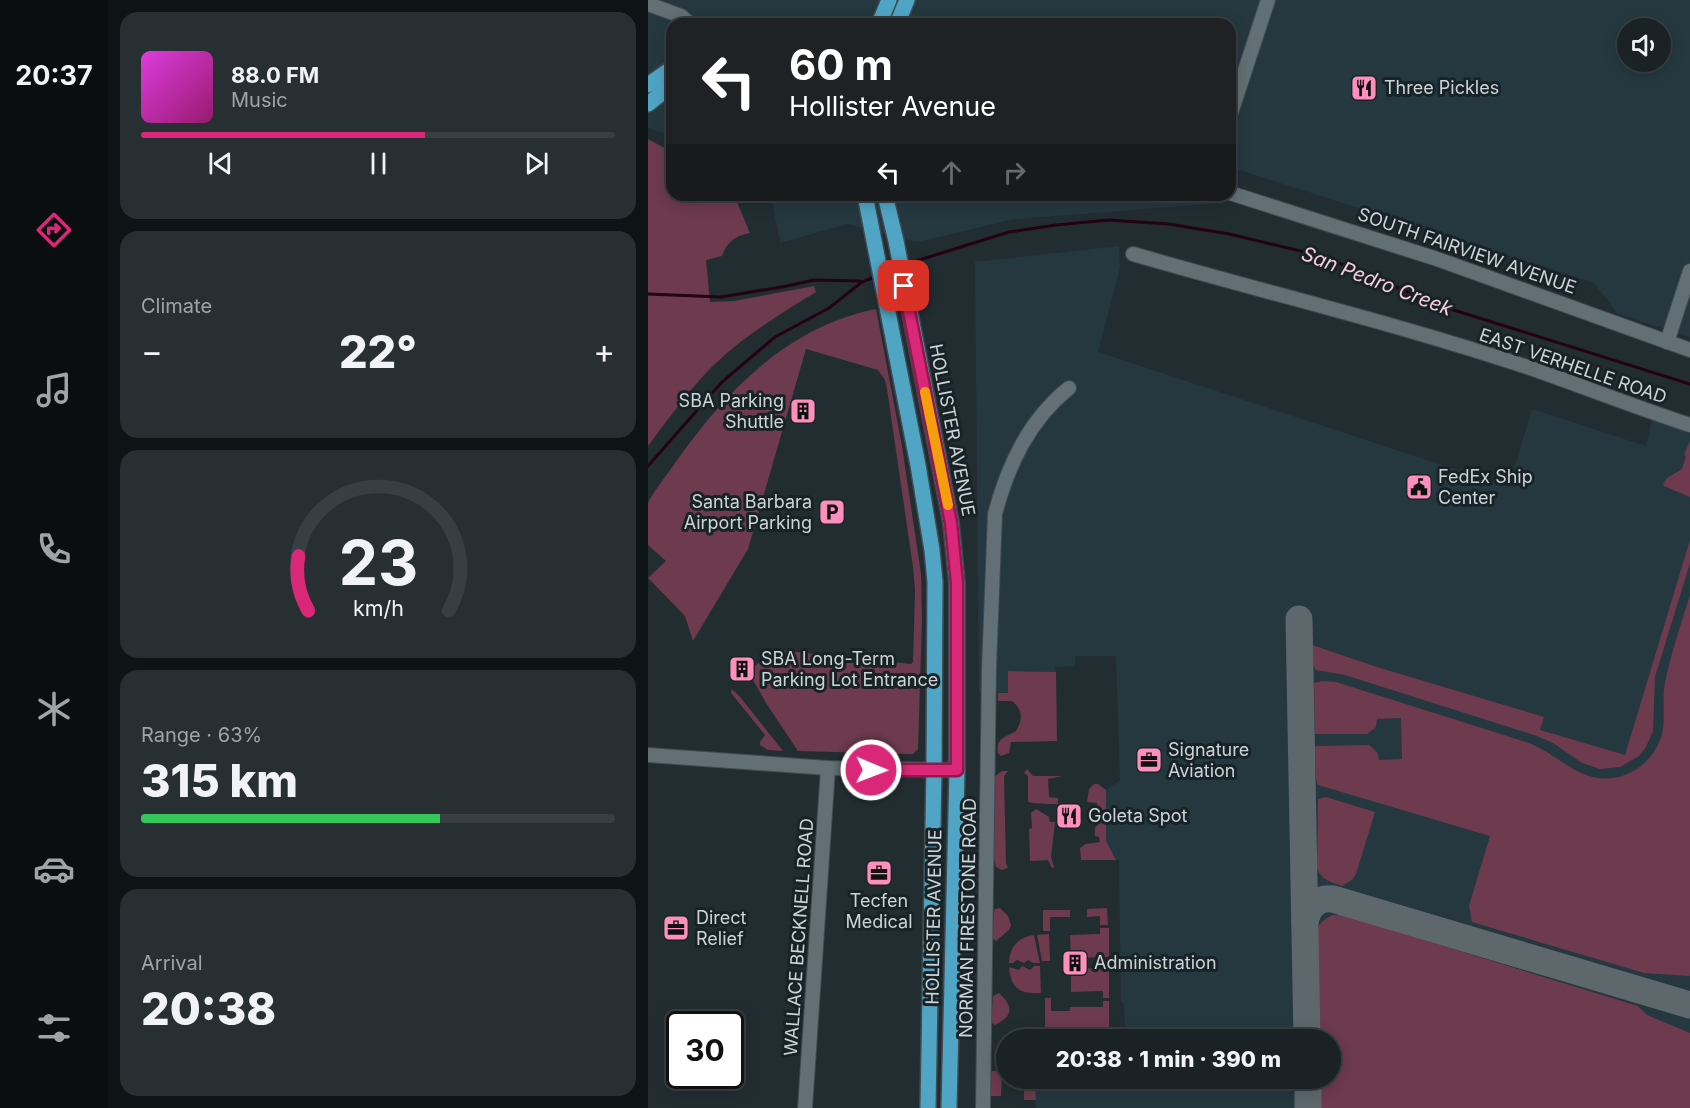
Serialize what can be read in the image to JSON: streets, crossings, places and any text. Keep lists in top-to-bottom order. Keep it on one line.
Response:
{"streets":{"main road":["HOLLISTER AVENUE"],"street":["SOUTH FAIRVIEW AVENUE","EAST VERHELLE ROAD","NORMAN FIRESTONE ROAD","WALLACE BECKNELL ROAD"]},"water":["San Pedro Creek"],"places":{"restaurant":["Three Pickles","Goleta Spot"],"building":["SBA Parking Shuttle","SBA Long-Term Parking Lot Entrance","Administration"],"public building":["FedEx Ship Center"],"parking":["Santa Barbara Airport Parking"],"office":["Signature Aviation","Tecfen Medical","Direct Relief"]},"page":{"tabs":"20:37","turn":["60 m","Hollister Avenue"],"song":["88.0 FM","Music"],"tile":["Climate",["Range · 63%","315 km"],["Arrival","20:38"]],"heat":["−","22°","+"],"limit":"30","trip":"20:38 · 1 min · 390 m","gauge":["23","km/h"]}}
